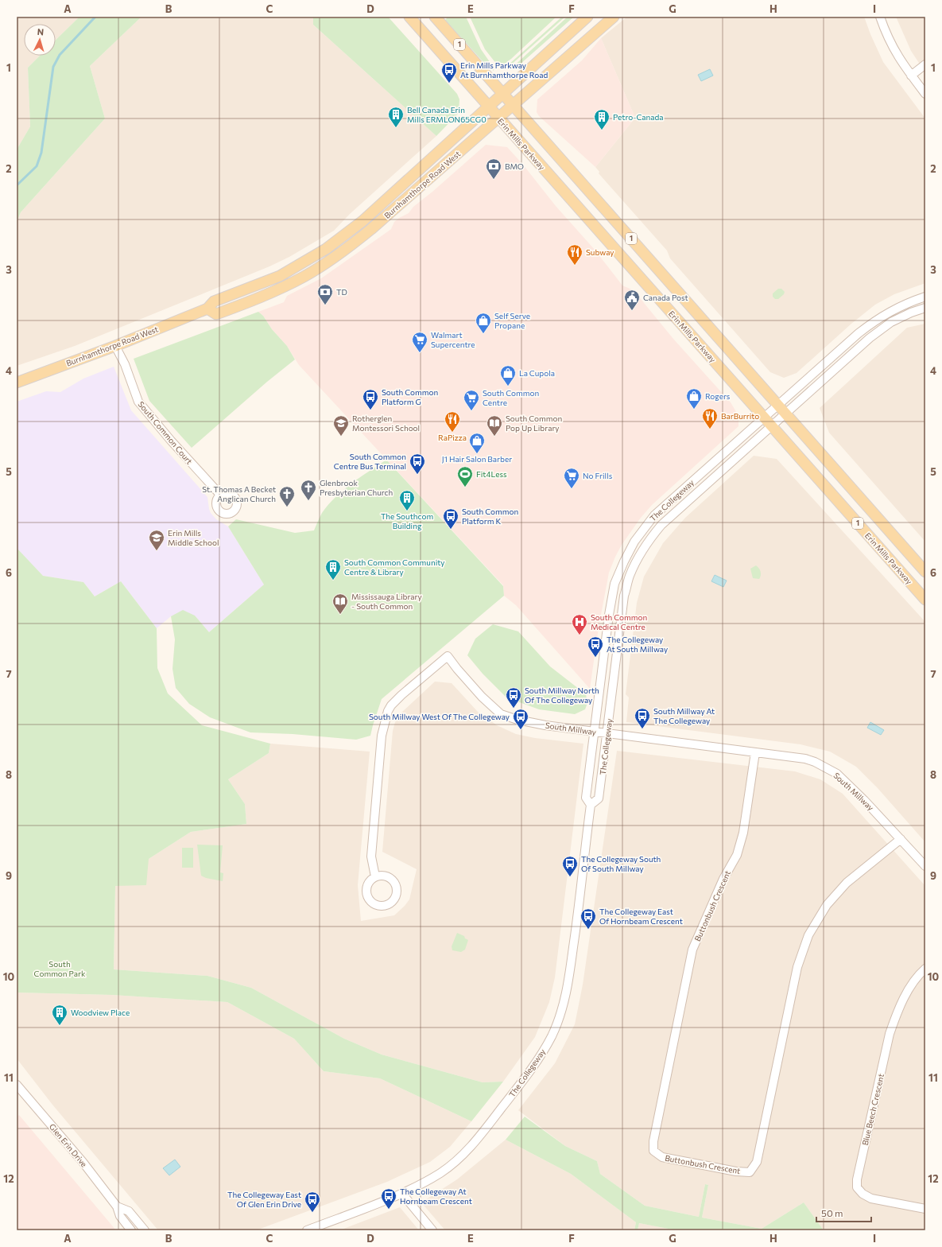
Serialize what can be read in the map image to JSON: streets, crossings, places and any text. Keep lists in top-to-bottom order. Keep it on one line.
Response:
{"streets":{"main road":["1","Erin Mills Parkway","Burnhamthorpe Road West"],"street":["South Common Court","The Collegeway","South Millway","Buttonbush Crescent","Blue Beech Crescent","Glen Erin Drive"]},"crossings":[["1","Burnhamthorpe Road West"],["1","The Collegeway"],["Erin Mills Parkway","Burnhamthorpe Road West"],["Erin Mills Parkway","The Collegeway"],["Burnhamthorpe Road West","South Common Court"],["The Collegeway","South Millway"],["South Millway","Buttonbush Crescent"]],"parks":["South Common Park"],"places":{"bus stop":["Erin Mills Parkway At Burnhamthorpe Road","South Common Platform G","South Common Centre Bus Terminal","South Common Platform K","The Collegeway At South Millway","South Millway North Of The Collegeway","South Millway At The Collegeway","South Millway West Of The Collegeway","The Collegeway South Of South Millway","The Collegeway East Of Hornbeam Crescent","The Collegeway At Hornbeam Crescent","The Collegeway East Of Glen Erin Drive"],"building":["Bell Canada Erin Mills ERMLON65CG0","Petro-Canada","The Southcom Building","South Common Community Centre & Library","Woodview Place"],"bank":["BMO","TD"],"restaurant":["Subway","BarBurrito","RaPizza"],"public building":["Canada Post"],"shop":["Self Serve Propane","La Cupola","Rogers","J1 Hair Salon Barber"],"supermarket":["Walmart Supercentre","South Common Centre","No Frills"],"school or university":["Rotherglen Montessori School","Erin Mills Middle School"],"library":["South Common Pop Up Library","Mississauga Library - South Common"],"sports":["Fit4Less"],"church":["Glenbrook Presbyterian Church","St. Thomas A Becket Anglican Church"],"hospital":["South Common Medical Centre"]},"scale_bar":"50 m","north":"top","grid":{"columns":["A","B","C","D","E","F","G","H","I"],"rows":["1","2","3","4","5","6","7","8","9","10","11","12"]}}
